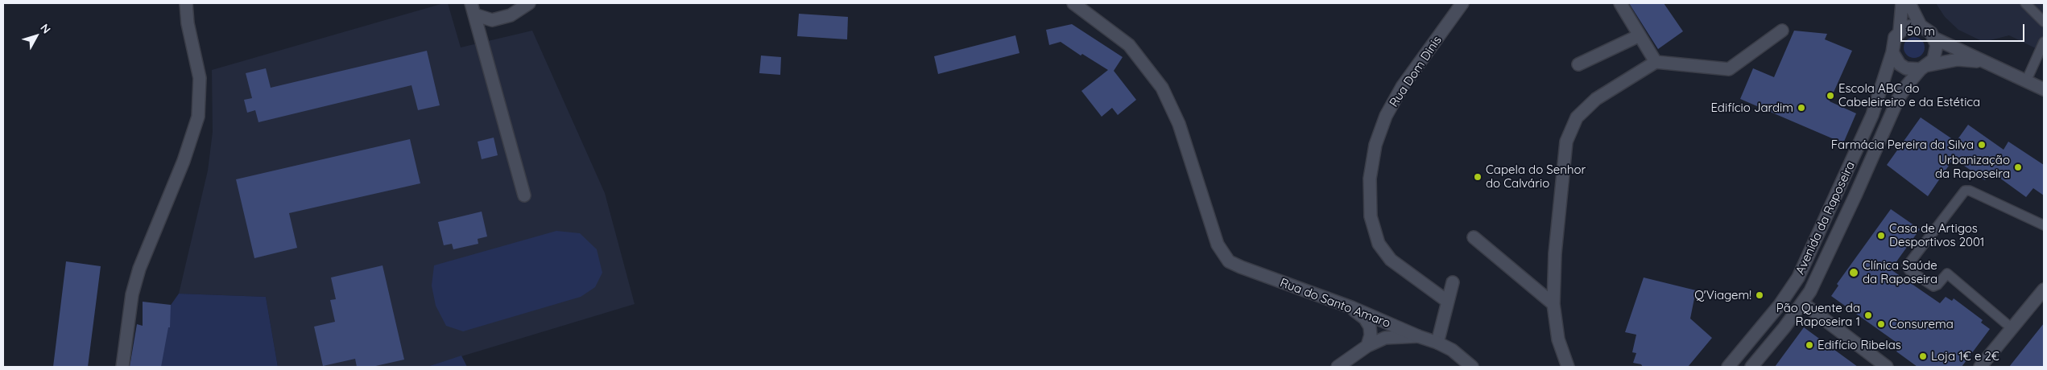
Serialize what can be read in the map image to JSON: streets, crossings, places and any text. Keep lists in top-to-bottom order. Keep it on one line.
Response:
{"streets":{"street":["Rua Dom Dinis","Avenida da Raposeira","Rua do Santo Amaro"]},"places":["Escola ABC do Cabeleireiro e da Estética","Edifício Jardim","Farmácia Pereira da Silva","Urbanização da Raposeira","Capela do Senhor do Calvário","Casa de Artigos Desportivos 2001","Clínica Saúde da Raposeira","Q'Viagem!","Pão Quente da Raposeira 1","Consurema","Edifício Ribelas","Loja 1€ e 2€"],"scale_bar":"50 m","north":"top right"}
